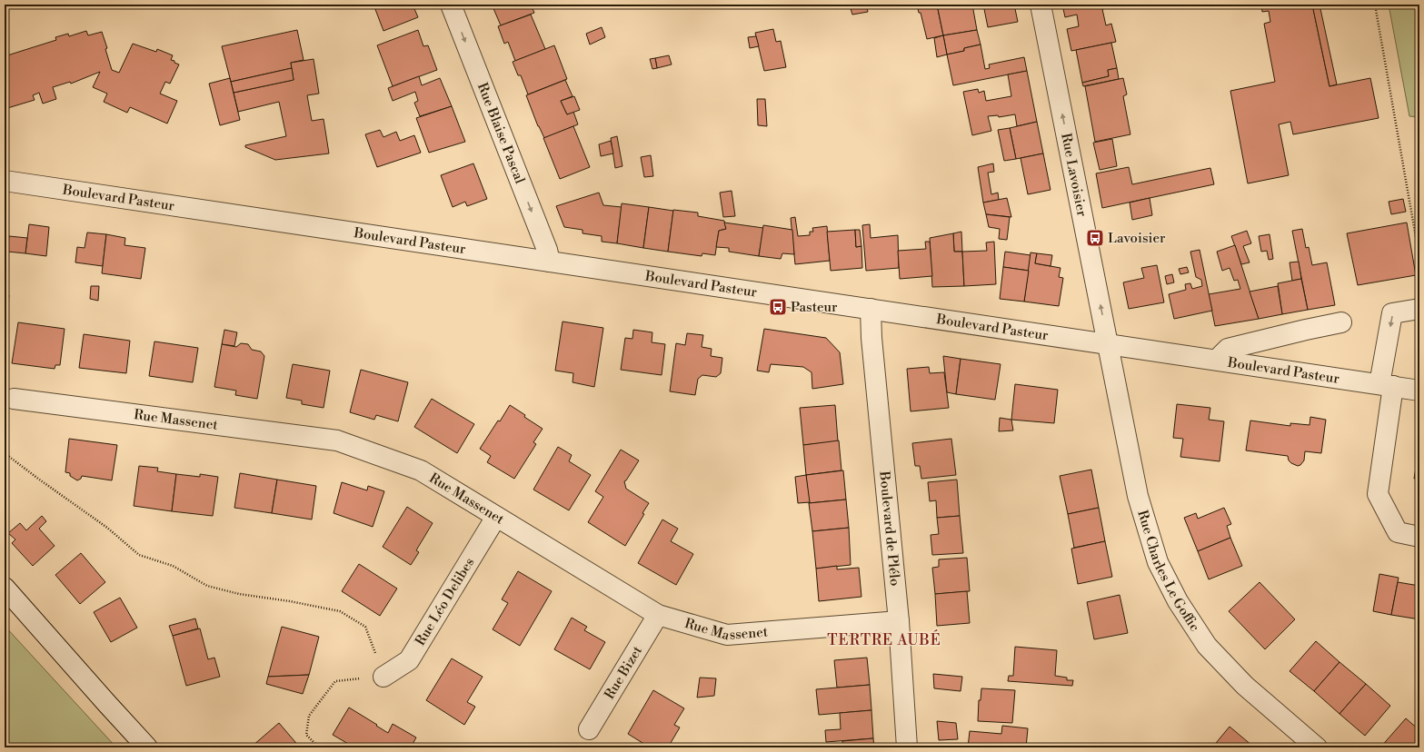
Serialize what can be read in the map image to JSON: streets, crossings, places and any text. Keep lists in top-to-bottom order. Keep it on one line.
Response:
{"streets":{"street":["Rue Blaise Pascal","Rue Lavoisier","Boulevard Pasteur","Rue Massenet","Boulevard de Plélo","Rue Charles Le Goffic","Rue Léo Delibes","Rue Bizet"]},"crossings":[["Rue Blaise Pascal","Boulevard Pasteur"],["Rue Lavoisier","Boulevard Pasteur"],["Rue Lavoisier","Rue Charles Le Goffic"],["Boulevard Pasteur","Boulevard de Plélo"],["Boulevard Pasteur","Rue Charles Le Goffic"],["Rue Massenet","Boulevard de Plélo"],["Rue Massenet","Rue Léo Delibes"],["Rue Massenet","Rue Bizet"]],"one_way":["Rue Blaise Pascal","Rue Lavoisier"],"districts":["TERTRE AUBÉ"],"places":{"bus stop":["Lavoisier","Pasteur"]}}
